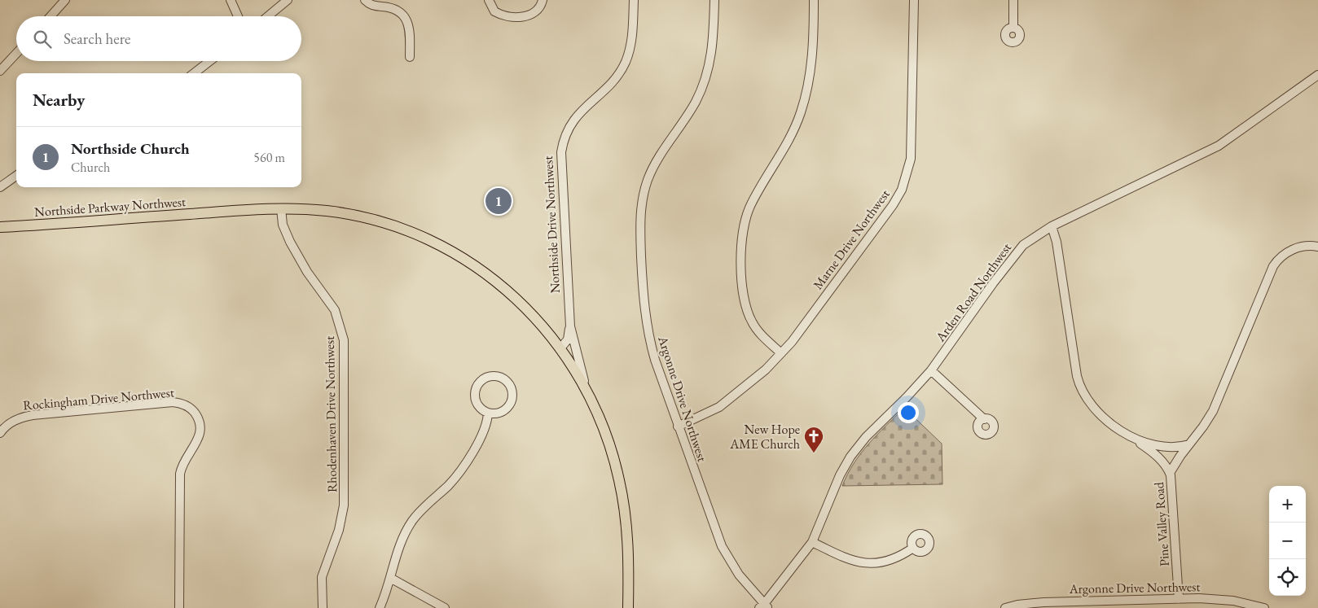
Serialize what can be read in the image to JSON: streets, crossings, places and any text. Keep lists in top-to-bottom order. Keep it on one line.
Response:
{"streets":{"main road":["Northside Parkway Northwest","Northside Drive Northwest"],"street":["Marne Drive Northwest","Arden Road Northwest","Rockingham Drive Northwest","Argonne Drive Northwest","Rhodenhaven Drive Northwest","Pine Valley Road"]},"crossings":[["Northside Parkway Northwest","Northside Drive Northwest"],["Northside Parkway Northwest","Rhodenhaven Drive Northwest"],["Marne Drive Northwest","Argonne Drive Northwest"],["Arden Road Northwest","Argonne Drive Northwest"],["Argonne Drive Northwest","Pine Valley Road"]],"places":{"church":["New Hope AME Church"]},"page":{"search":"Search here","heading":"Nearby","list":[{"mark":"1","name":"Northside Church","note":"Church","value":"560 m"}],"pins":"1","map_buttons":["+","−"]}}
